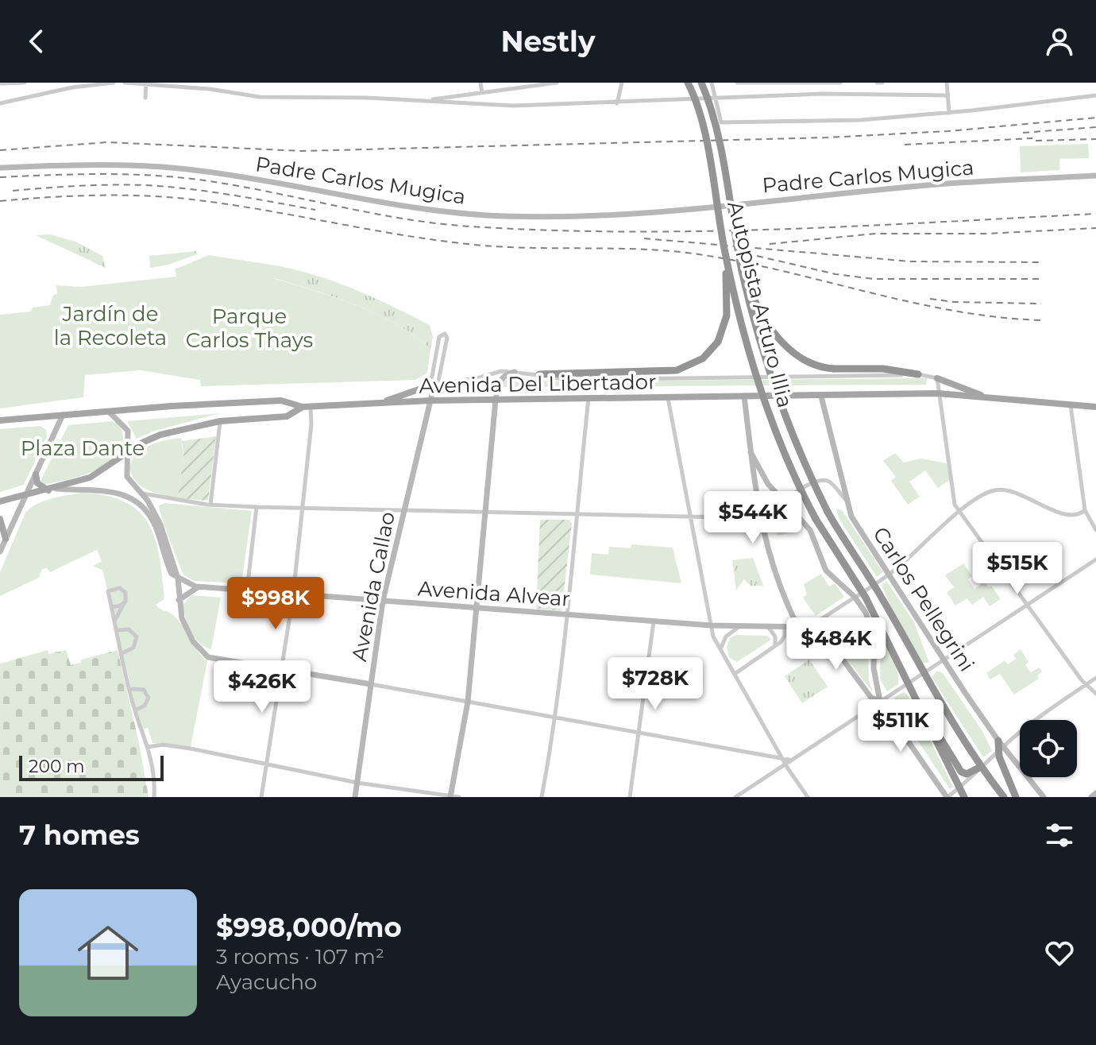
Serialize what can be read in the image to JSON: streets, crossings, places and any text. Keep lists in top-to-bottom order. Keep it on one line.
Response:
{"streets":{"highway":["Autopista Arturo Illia"],"main road":["Avenida Del Libertador"],"street":["Padre Carlos Mugica","Avenida Callao","Avenida Alvear","Carlos Pellegrini"]},"crossings":[["Avenida Del Libertador","Avenida Callao"],["Avenida Del Libertador","Carlos Pellegrini"],["Avenida Callao","Avenida Alvear"]],"parks":["Jardín de la Recoleta","Parque Carlos Thays","Plaza Dante"],"scale_bar":"200 m","page":{"header":"Nestly","price":["$544K","$515K","$998K","$484K","$728K","$426K","$511K"],"scale":"200 m","heading":"7 homes","list":[{"name":"$998,000/mo","note":"3 rooms · 107 m² · Ayacucho"}]}}
